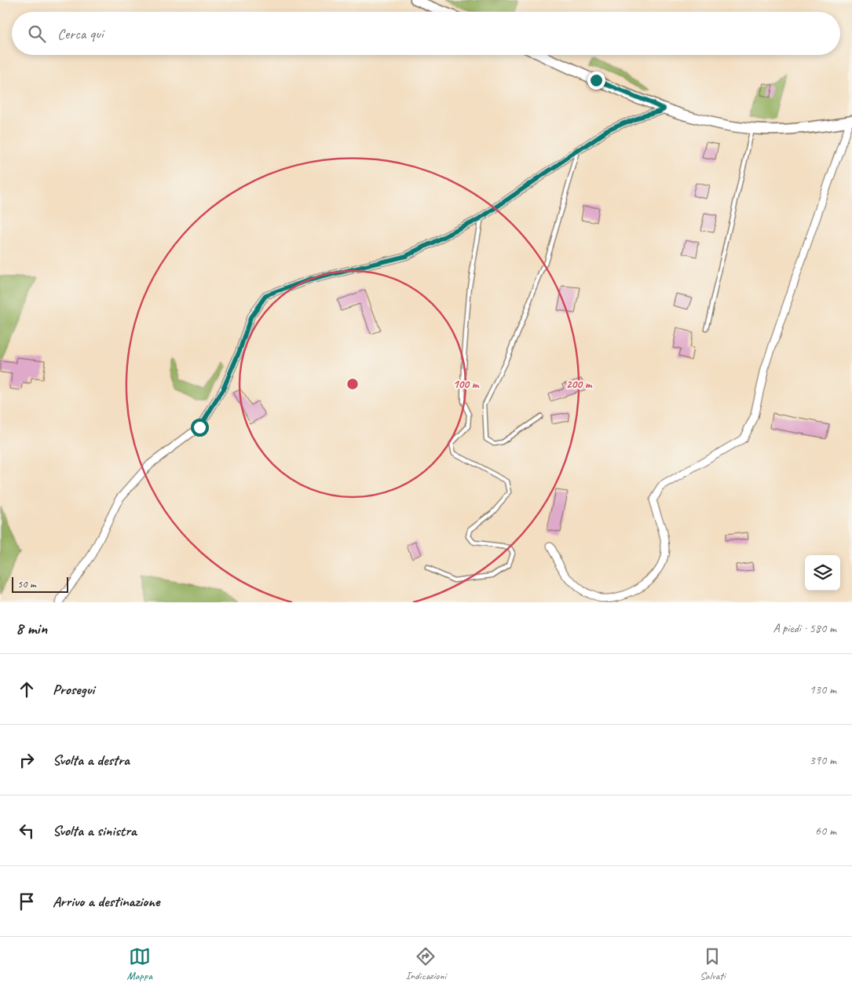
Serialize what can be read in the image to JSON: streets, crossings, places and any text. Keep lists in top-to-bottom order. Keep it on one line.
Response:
{"scale_bar":"50 m","page":{"search":"Cerca qui","scale":"50 m","heading":["8 min","A piedi · 580 m"],"list":[["Prosegui","130 m"],["Svolta a destra","390 m"],["Svolta a sinistra","60 m"],"Arrivo a destinazione"],"nav":["Mappa","Indicazioni","Salvati"]},"rings":["100 m","200 m"]}
